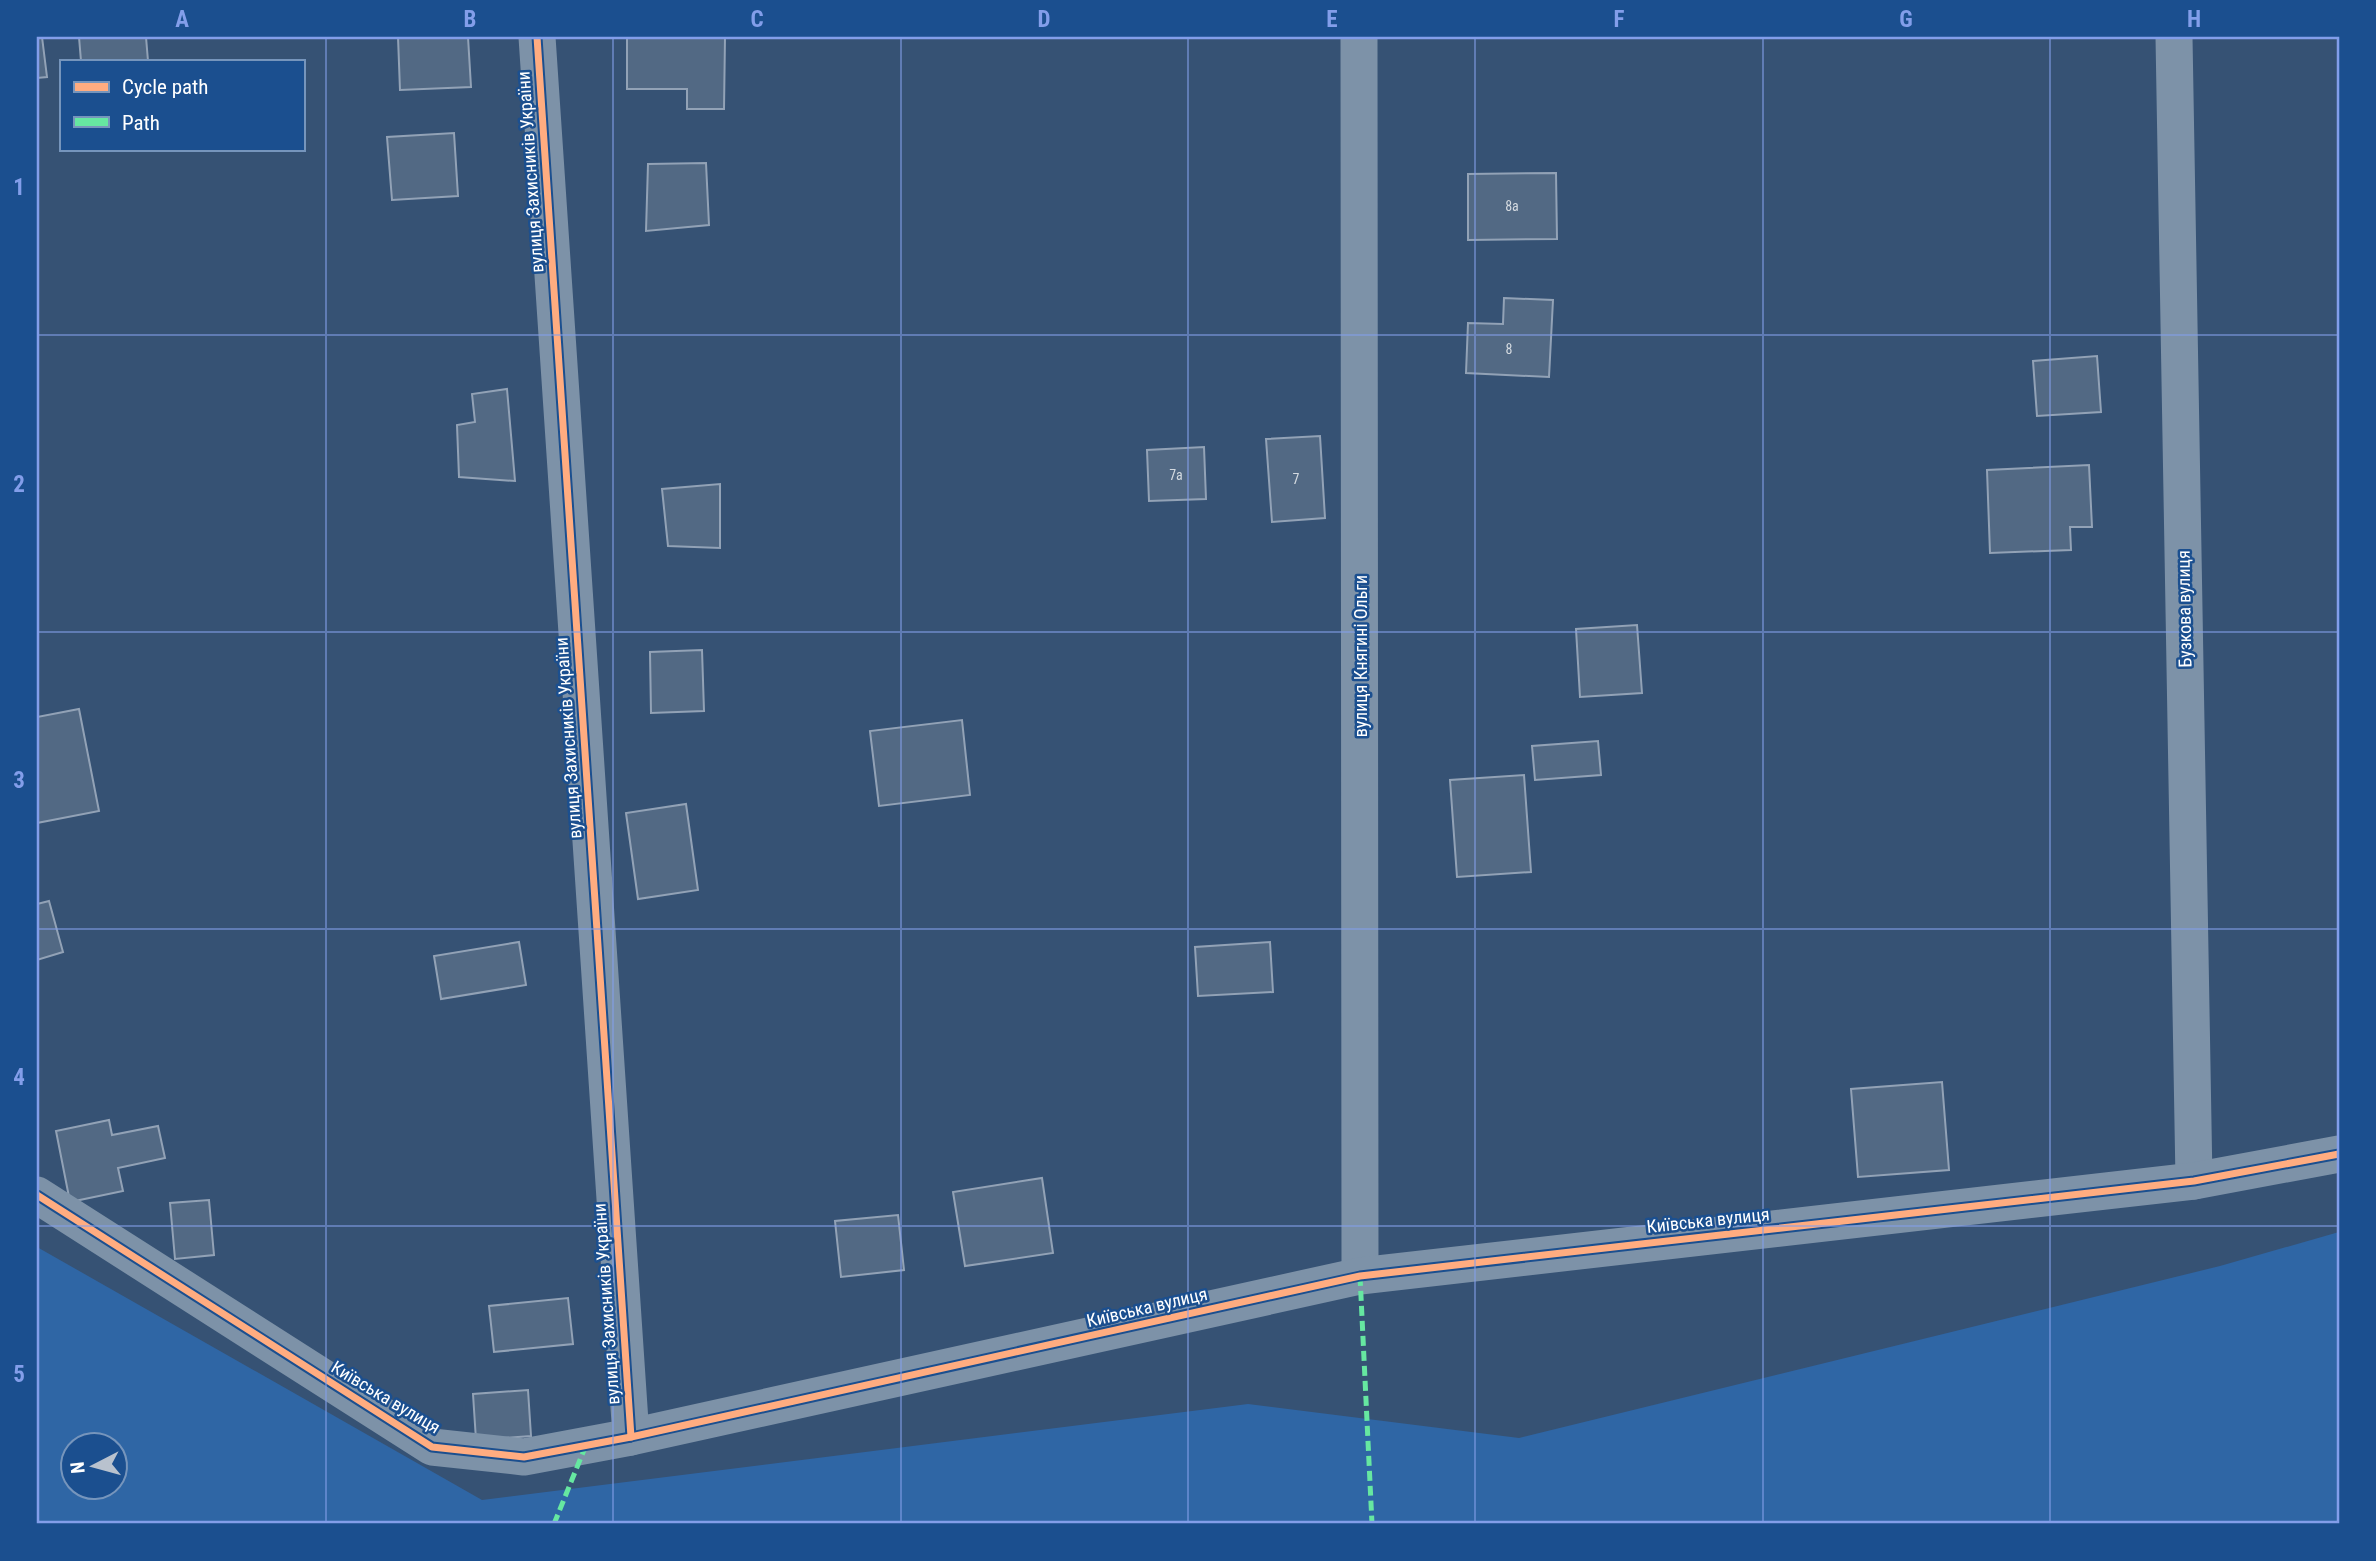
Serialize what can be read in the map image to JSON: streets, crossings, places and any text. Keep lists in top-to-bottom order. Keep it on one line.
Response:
{"streets":{"street":["вулиця Захисників України","Бузкова вулиця","вулиця Княгині Ольги","Київська вулиця"]},"crossings":[["вулиця Захисників України","Київська вулиця"],["Бузкова вулиця","Київська вулиця"],["вулиця Княгині Ольги","Київська вулиця"]],"house_numbers":["8а","8","7а","7"],"legend":["Cycle path","Path"],"north":"left","grid":{"columns":["A","B","C","D","E","F","G","H"],"rows":["1","2","3","4","5"]}}
